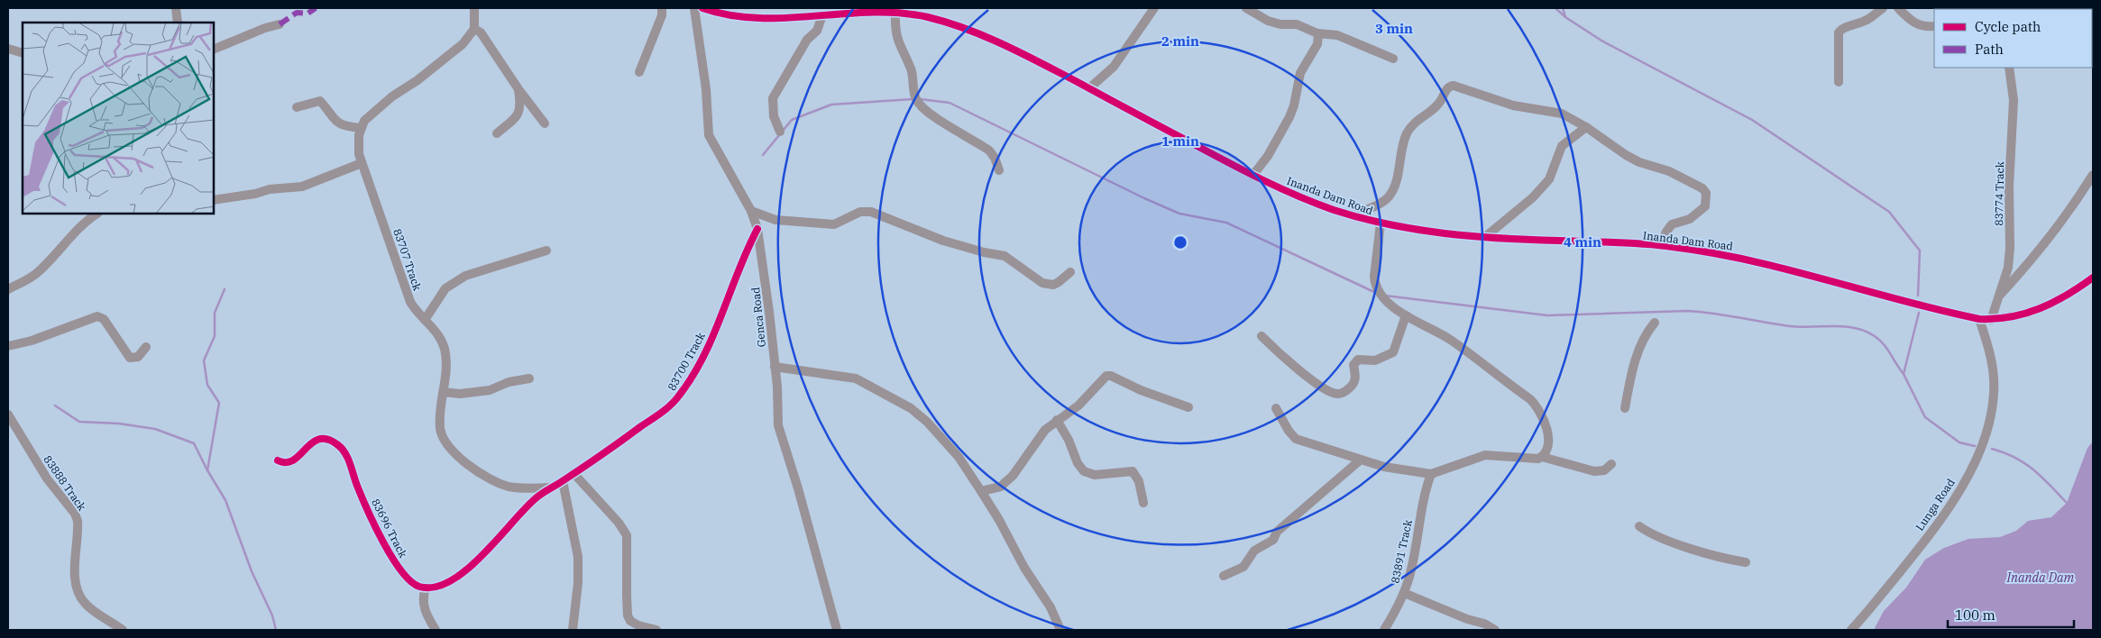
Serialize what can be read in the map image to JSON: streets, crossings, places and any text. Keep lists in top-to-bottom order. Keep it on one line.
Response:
{"streets":{"street":["83774 Track","Inanda Dam Road","83707 Track","Genca Road","83700 Track","83888 Track","Lunga Road","83696 Track","83891 Track"]},"crossings":[["83774 Track","Inanda Dam Road"],["Inanda Dam Road","Lunga Road"],["Genca Road","83700 Track"]],"water":["Inanda Dam"],"legend":["Cycle path","Path"],"scale_bar":"100 m","rings":["3 min","2 min","1 min","4 min"]}
